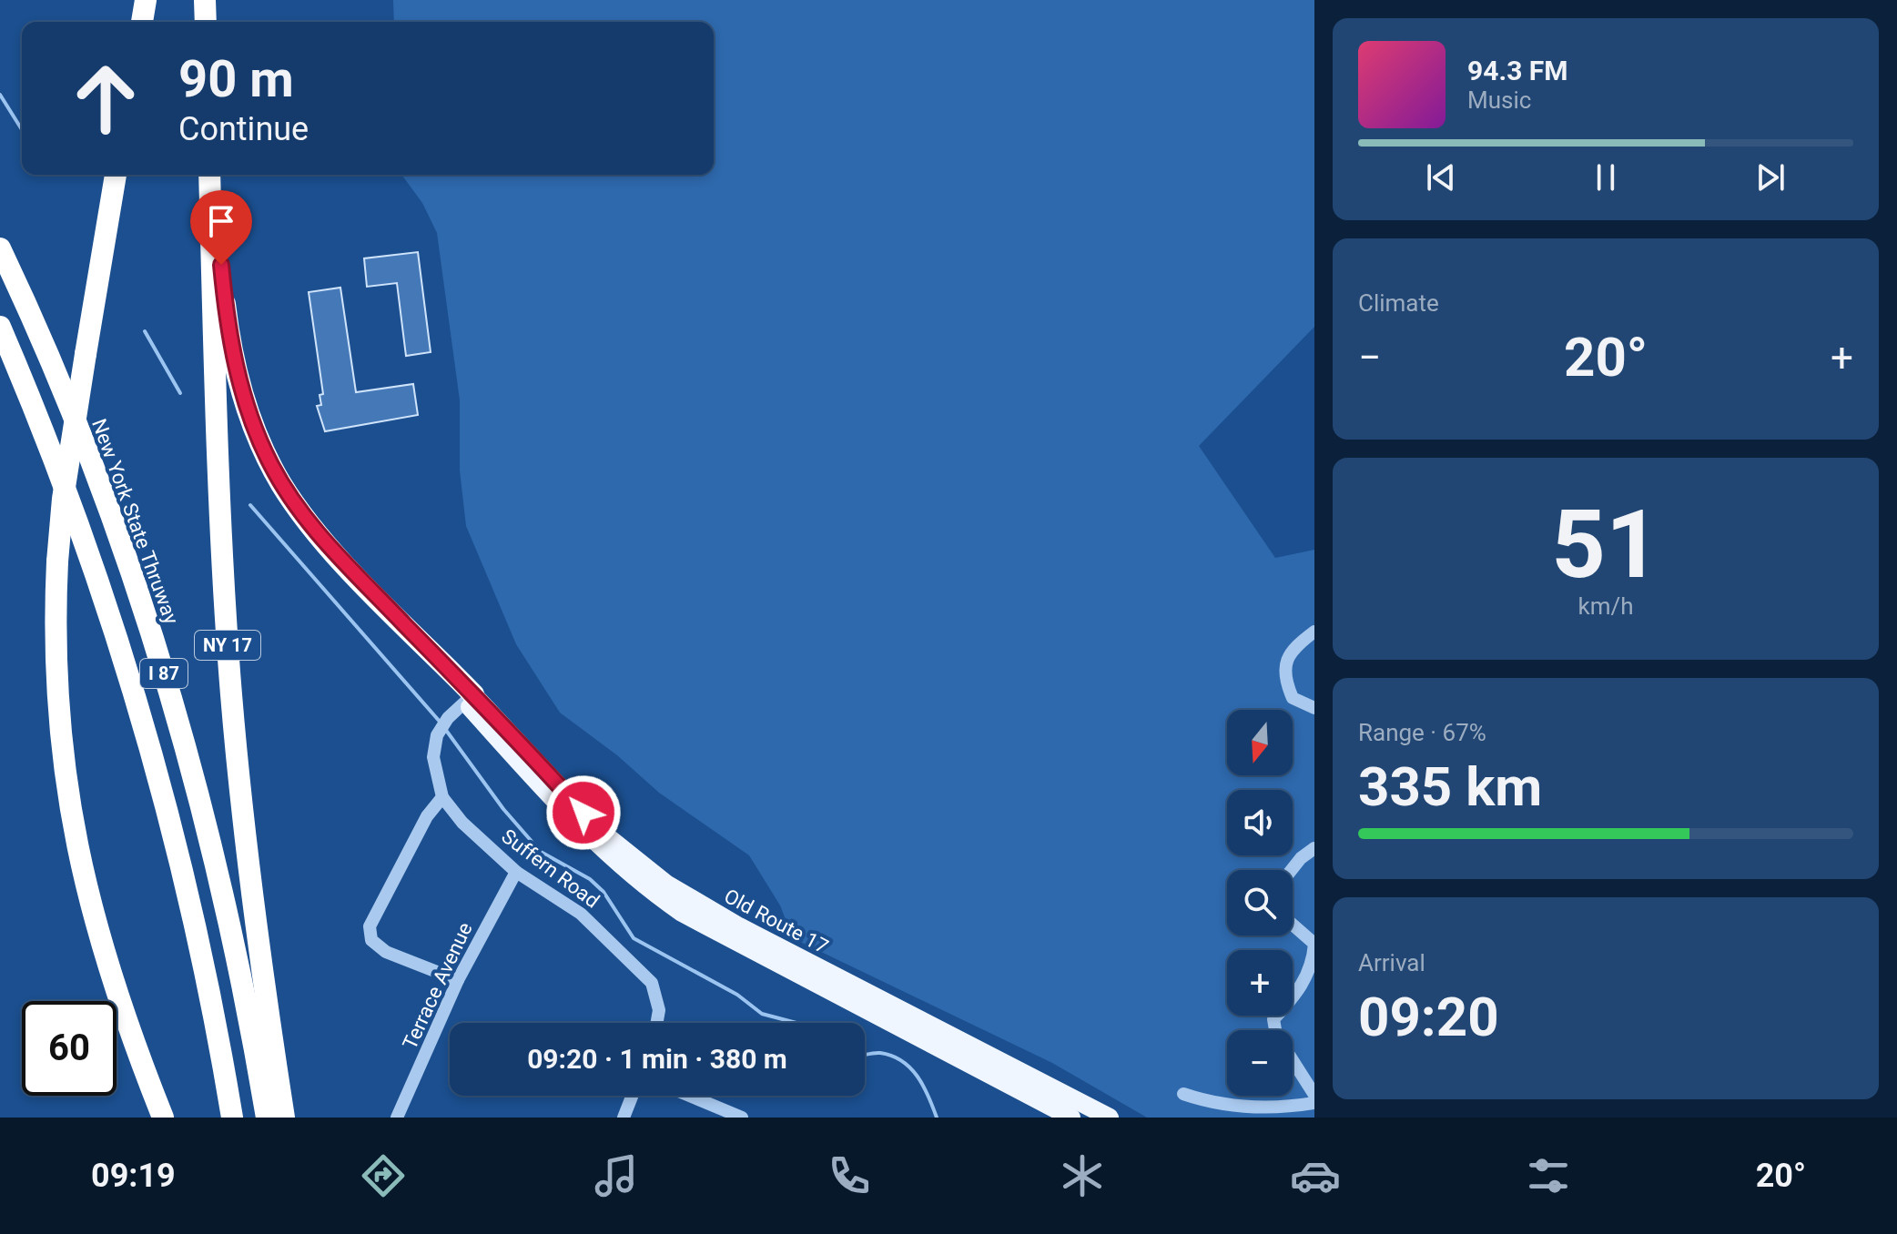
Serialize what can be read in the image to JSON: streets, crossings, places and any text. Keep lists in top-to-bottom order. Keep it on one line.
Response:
{"streets":{"highway":["New York State Thruway","NY 17","I 87"],"main road":["Old Route 17"],"street":["Suffern Road","Terrace Avenue"]},"crossings":[["Suffern Road","Old Route 17"],["Suffern Road","Terrace Avenue"]],"north":"bottom","page":{"turn":["90 m","Continue"],"song":["94.3 FM","Music"],"tile":["Climate",["51","km/h"],["Range · 67%","335 km"],["Arrival","09:20"]],"heat":["−","20°","+"],"map_buttons":["+","−"],"limit":"60","trip":"09:20 · 1 min · 380 m","tabs":["09:19","20°"]}}
